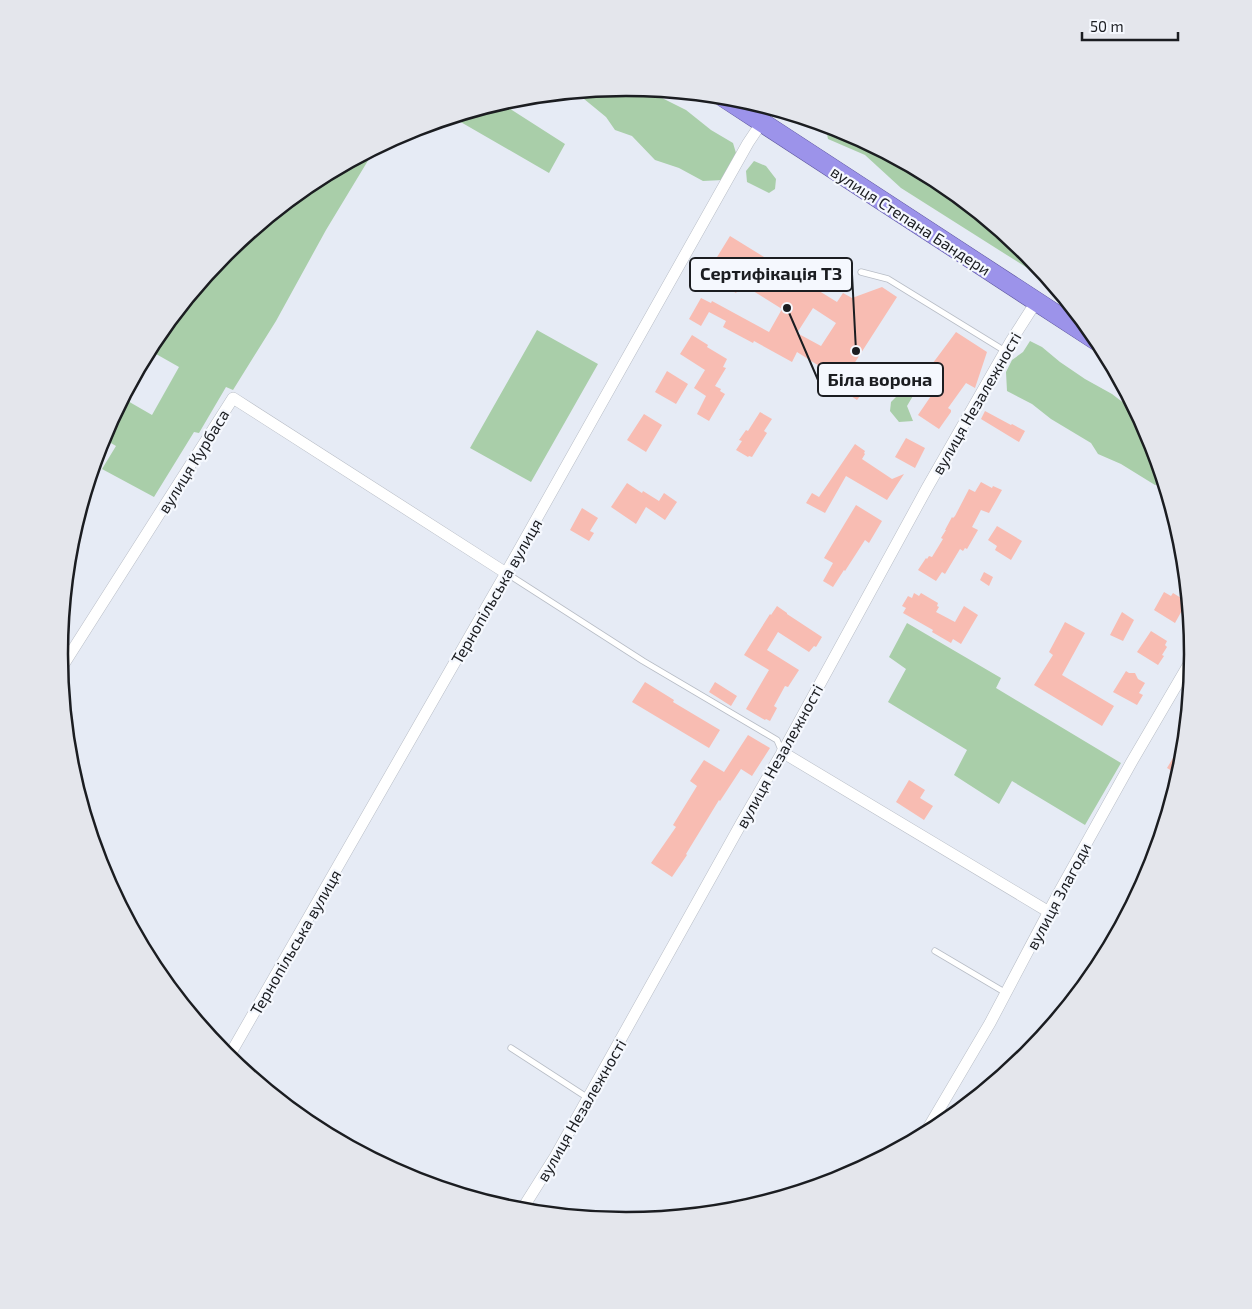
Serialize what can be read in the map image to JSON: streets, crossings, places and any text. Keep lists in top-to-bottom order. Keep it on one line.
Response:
{"streets":{"highway":["вулиця Степана Бандери"],"street":["вулиця Незалежності","вулиця Курбаса","Тернопільська вулиця","вулиця Злагоди"]},"crossings":[["вулиця Степана Бандери","вулиця Незалежності"],["вулиця Степана Бандери","Тернопільська вулиця"],["вулиця Курбаса","Тернопільська вулиця"]],"places":["Біла ворона","Сертифікація ТЗ"],"scale_bar":"50 m"}
